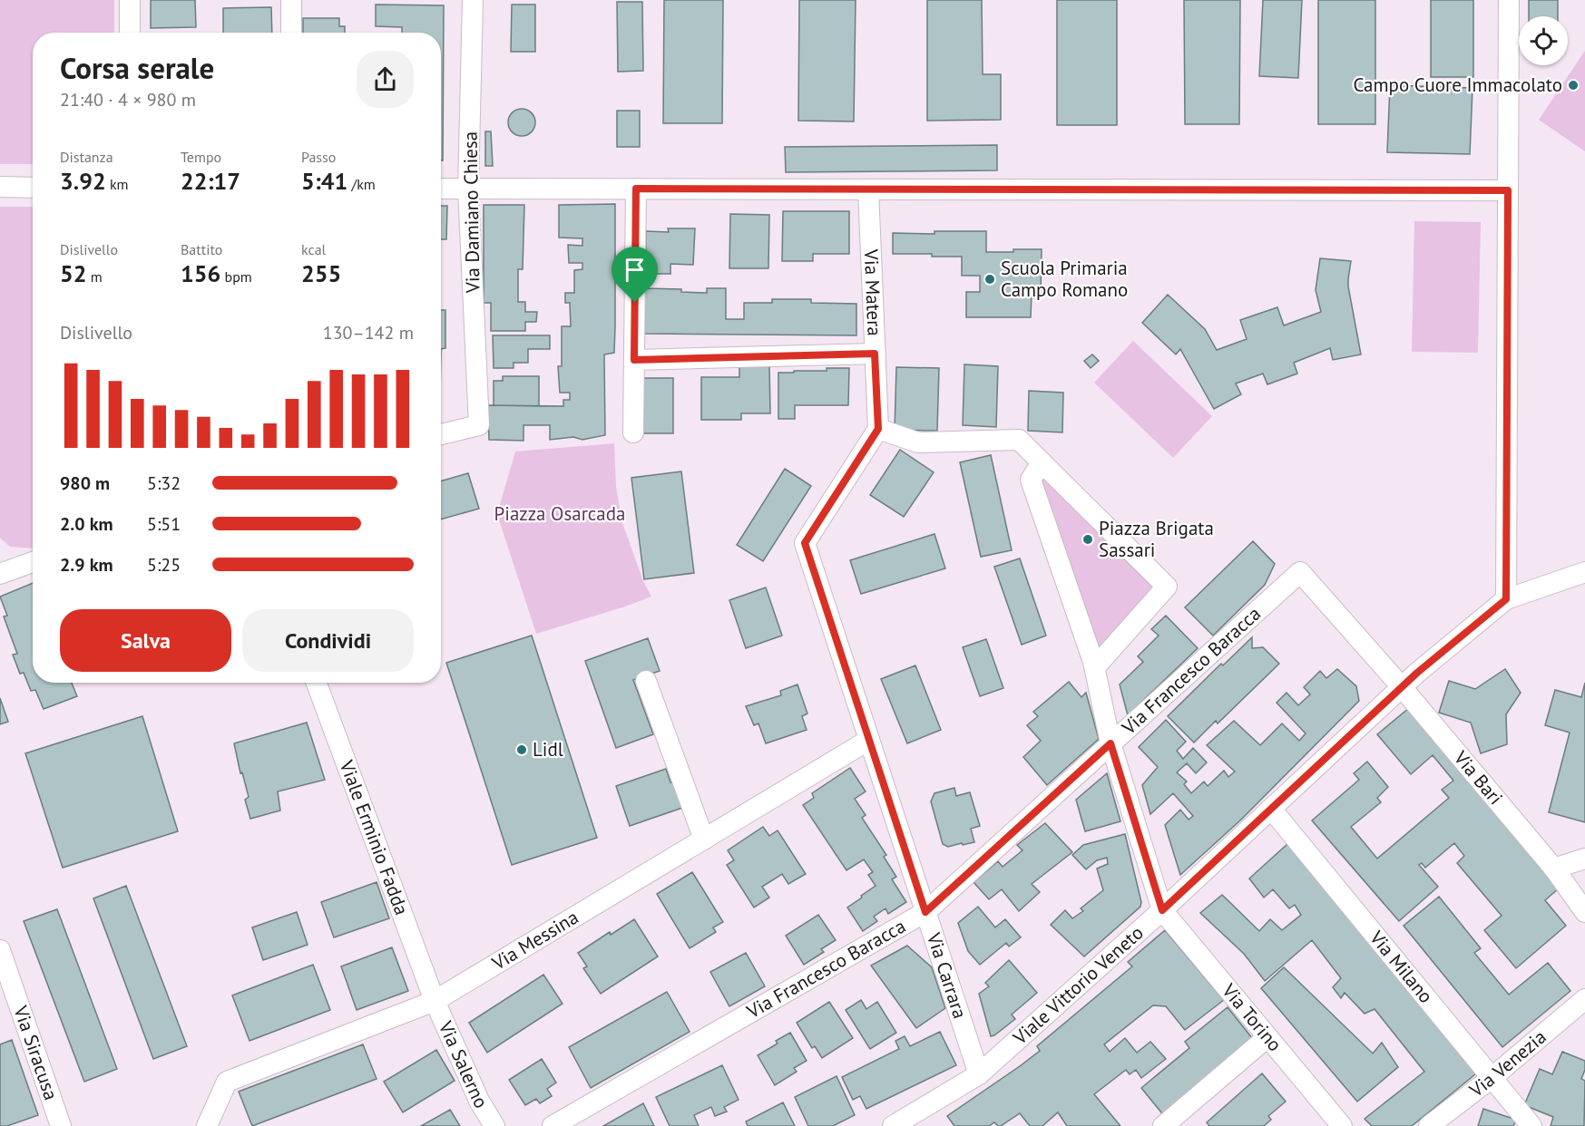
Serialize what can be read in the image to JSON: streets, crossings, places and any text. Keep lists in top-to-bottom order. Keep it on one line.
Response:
{"streets":{"street":["Via Damiano Chiesa","Via Matera","Via Francesco Baracca","Via Bari","Viale Erminio Fadda","Via Messina","Via Milano","Via Carrara","Viale Vittorio Veneto","Via Torino","Via Siracusa","Via Venezia","Via Salerno"]},"crossings":[["Via Matera","Via Carrara"],["Via Francesco Baracca","Via Bari"],["Via Francesco Baracca","Via Carrara"],["Via Francesco Baracca","Viale Vittorio Veneto"],["Via Bari","Viale Vittorio Veneto"],["Viale Erminio Fadda","Via Messina"],["Viale Erminio Fadda","Via Salerno"],["Via Messina","Via Carrara"],["Via Messina","Via Salerno"],["Via Milano","Viale Vittorio Veneto"],["Via Milano","Via Venezia"],["Via Carrara","Viale Vittorio Veneto"],["Viale Vittorio Veneto","Via Torino"]],"parks":["Piazza Osarcada"],"places":["Campo Cuore Immacolato","Scuola Primaria Campo Romano","Piazza Brigata Sassari","Lidl"],"page":{"heading":["Corsa serale","21:40 · 4 × 980 m"],"stats":[["Distanza","3.92 km"],["Tempo","22:17"],["Passo","5:41 /km"],["Dislivello","52 m"],["Battito","156 bpm"],["kcal","255"]],"chart":["Dislivello","130–142 m"],"list":[{"name":"980 m","note":"5:32"},{"name":"2.0 km","note":"5:51"},{"name":"2.9 km","note":"5:25"}],"buttons":["Salva","Condividi"]}}
